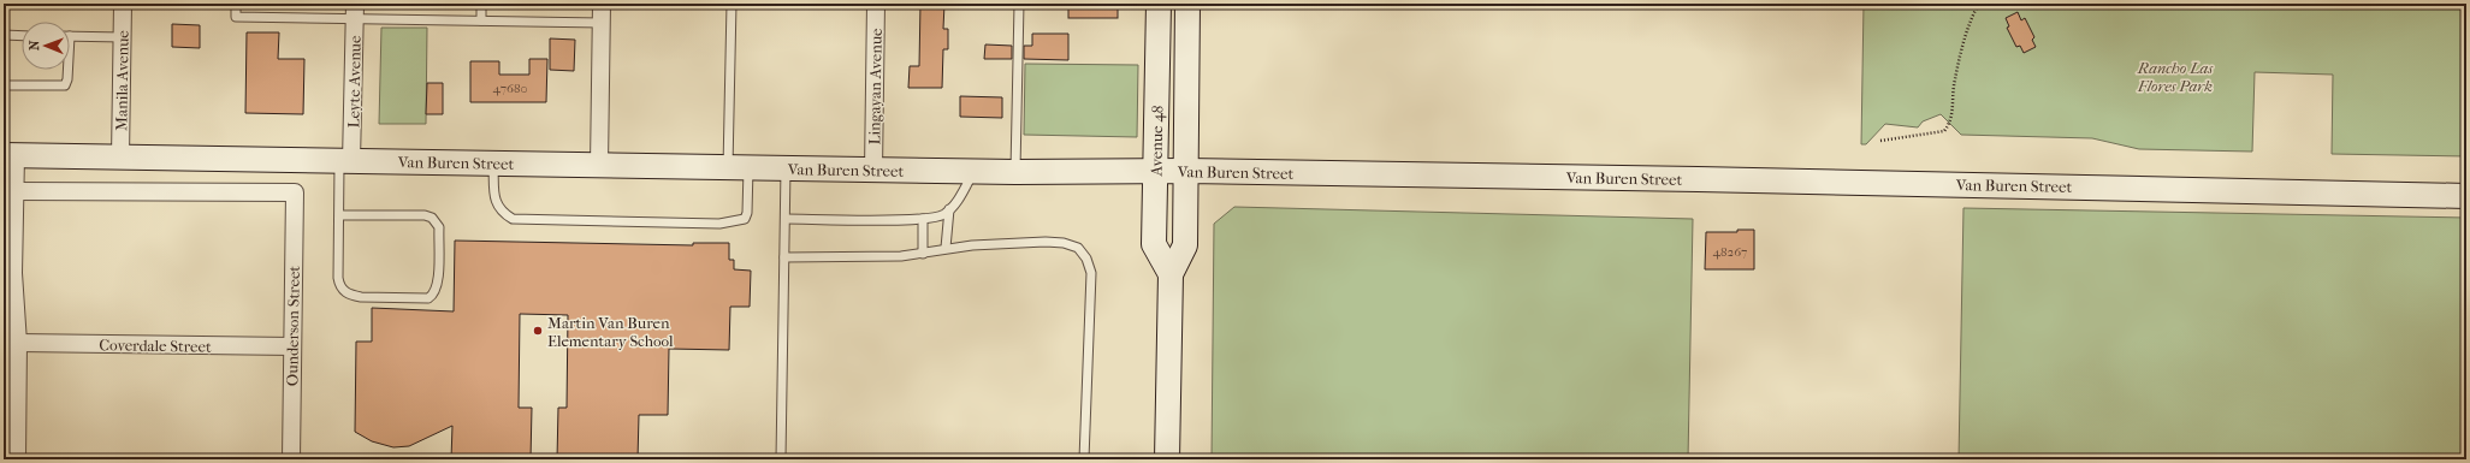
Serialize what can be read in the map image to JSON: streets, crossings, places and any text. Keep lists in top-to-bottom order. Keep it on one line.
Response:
{"streets":{"main road":["Avenue 48","Van Buren Street"],"street":["Manila Avenue","Leyte Avenue","Lingayan Avenue","Ounderson Street","Coverdale Street"]},"crossings":[["Manila Avenue","Van Buren Street"],["Leyte Avenue","Van Buren Street"],["Lingayan Avenue","Van Buren Street"],["Avenue 48","Van Buren Street"],["Ounderson Street","Coverdale Street"]],"parks":["Rancho Las Flores Park"],"places":["Martin Van Buren Elementary School"],"house_numbers":["47680","48267"],"north":"left"}
